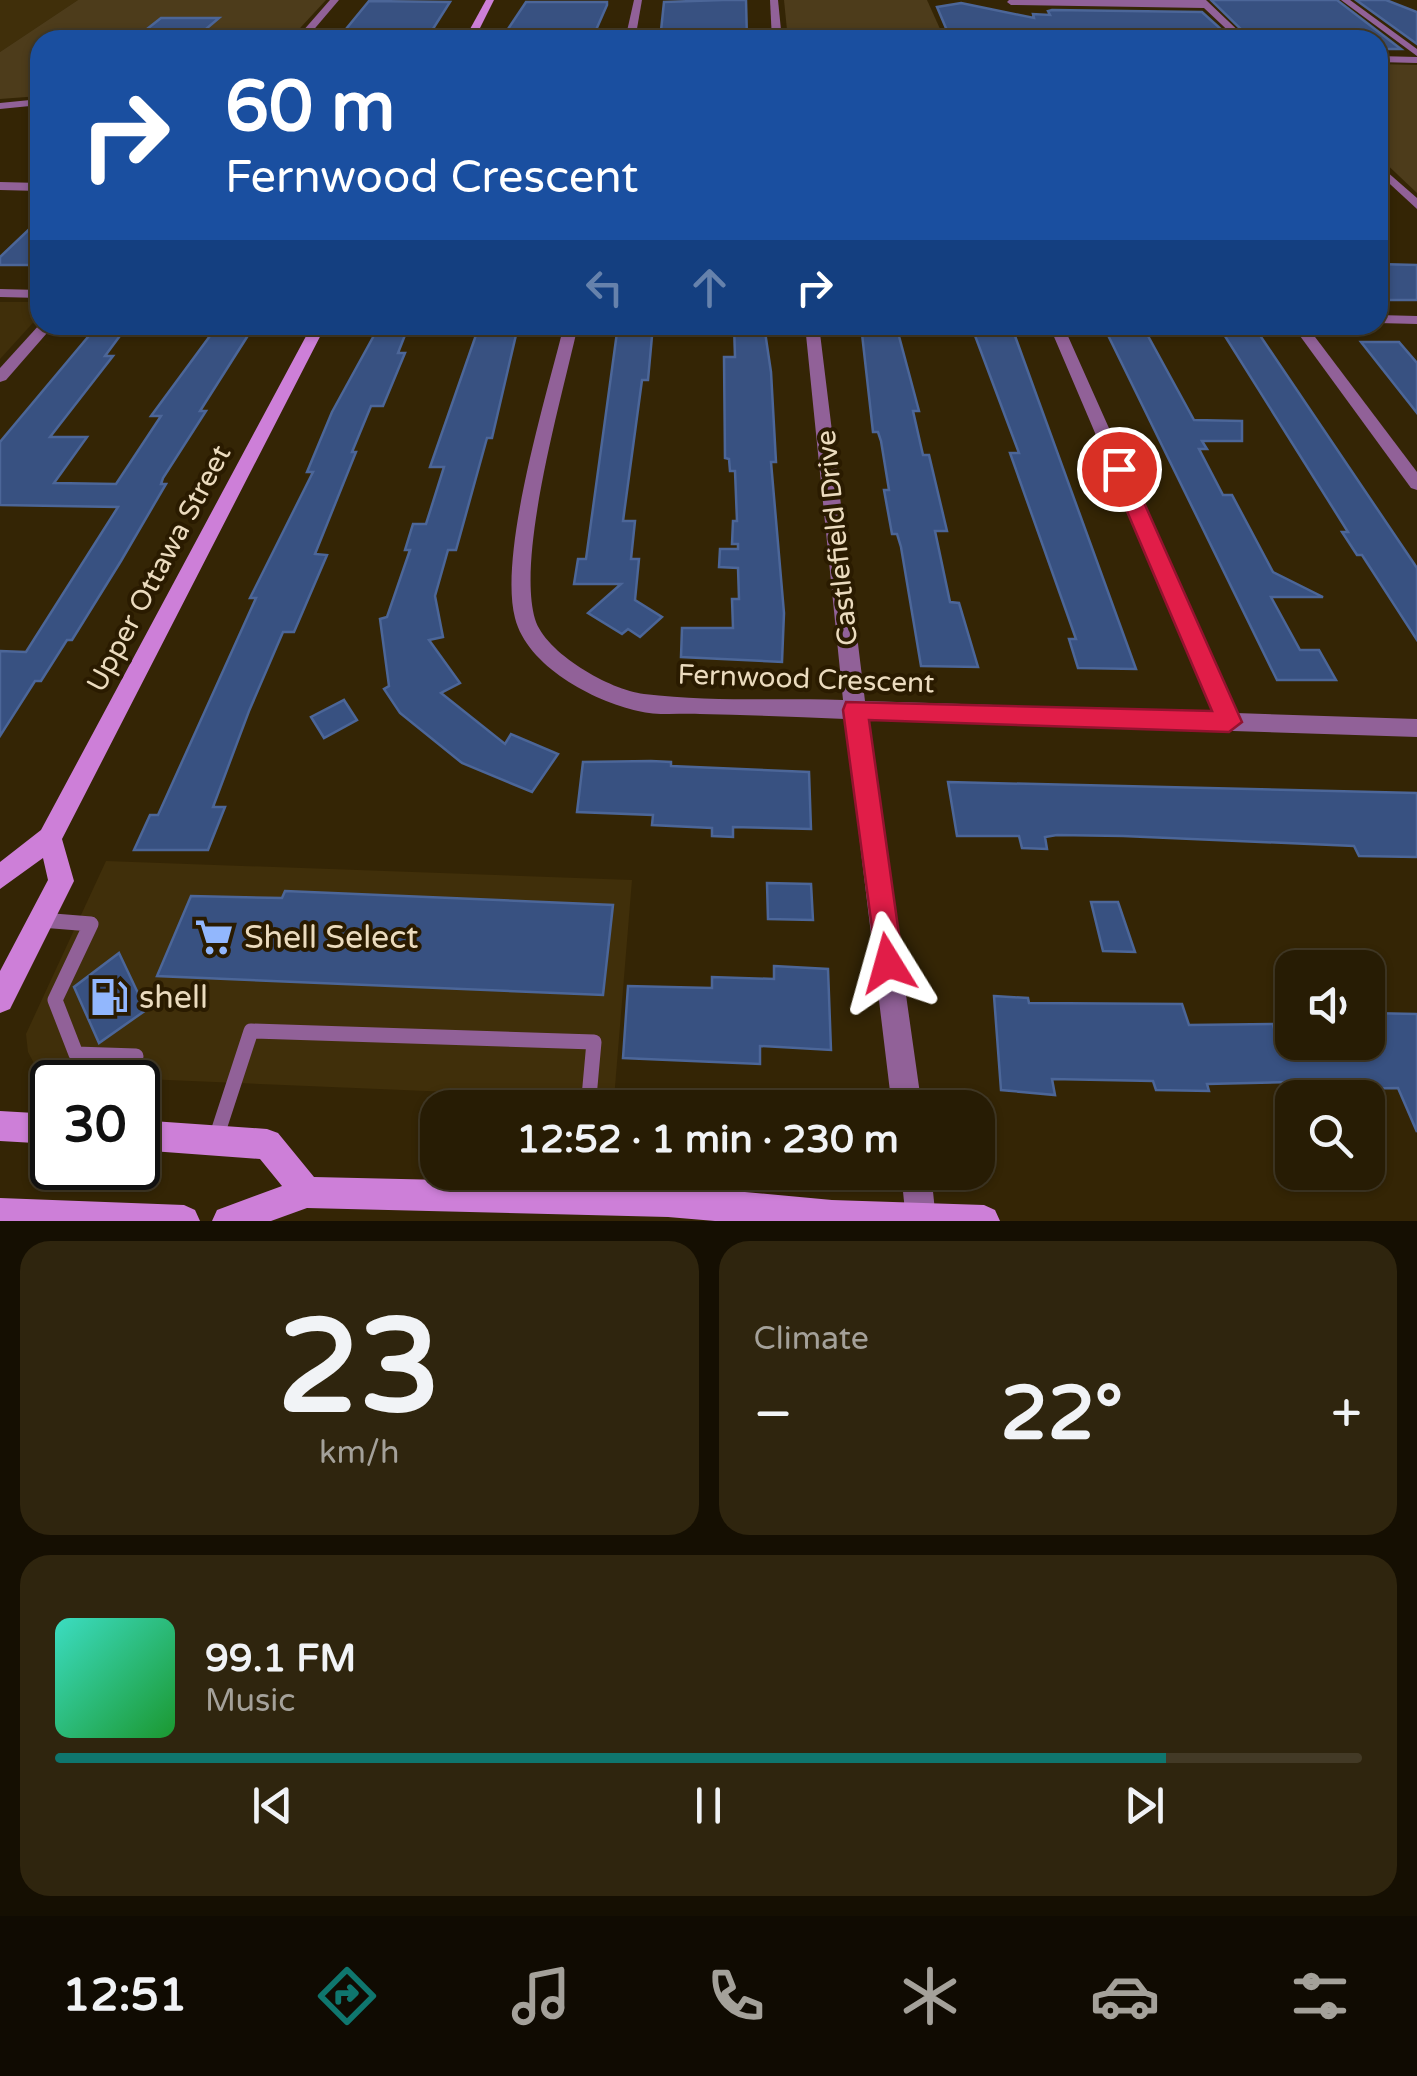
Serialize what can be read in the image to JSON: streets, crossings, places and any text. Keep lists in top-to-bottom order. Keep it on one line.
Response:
{"streets":{"main road":["Upper Ottawa Street"],"street":["Castlefield Drive","Fernwood Crescent"]},"crossings":[["Castlefield Drive","Fernwood Crescent"]],"places":{"supermarket":["Shell Select"],"fuel station":["shell"]},"page":{"turn":["60 m","Fernwood Crescent"],"limit":"30","trip":"12:52 · 1 min · 230 m","tile":[["23","km/h"],"Climate"],"heat":["−","22°","+"],"song":["99.1 FM","Music"],"tabs":"12:51"}}
